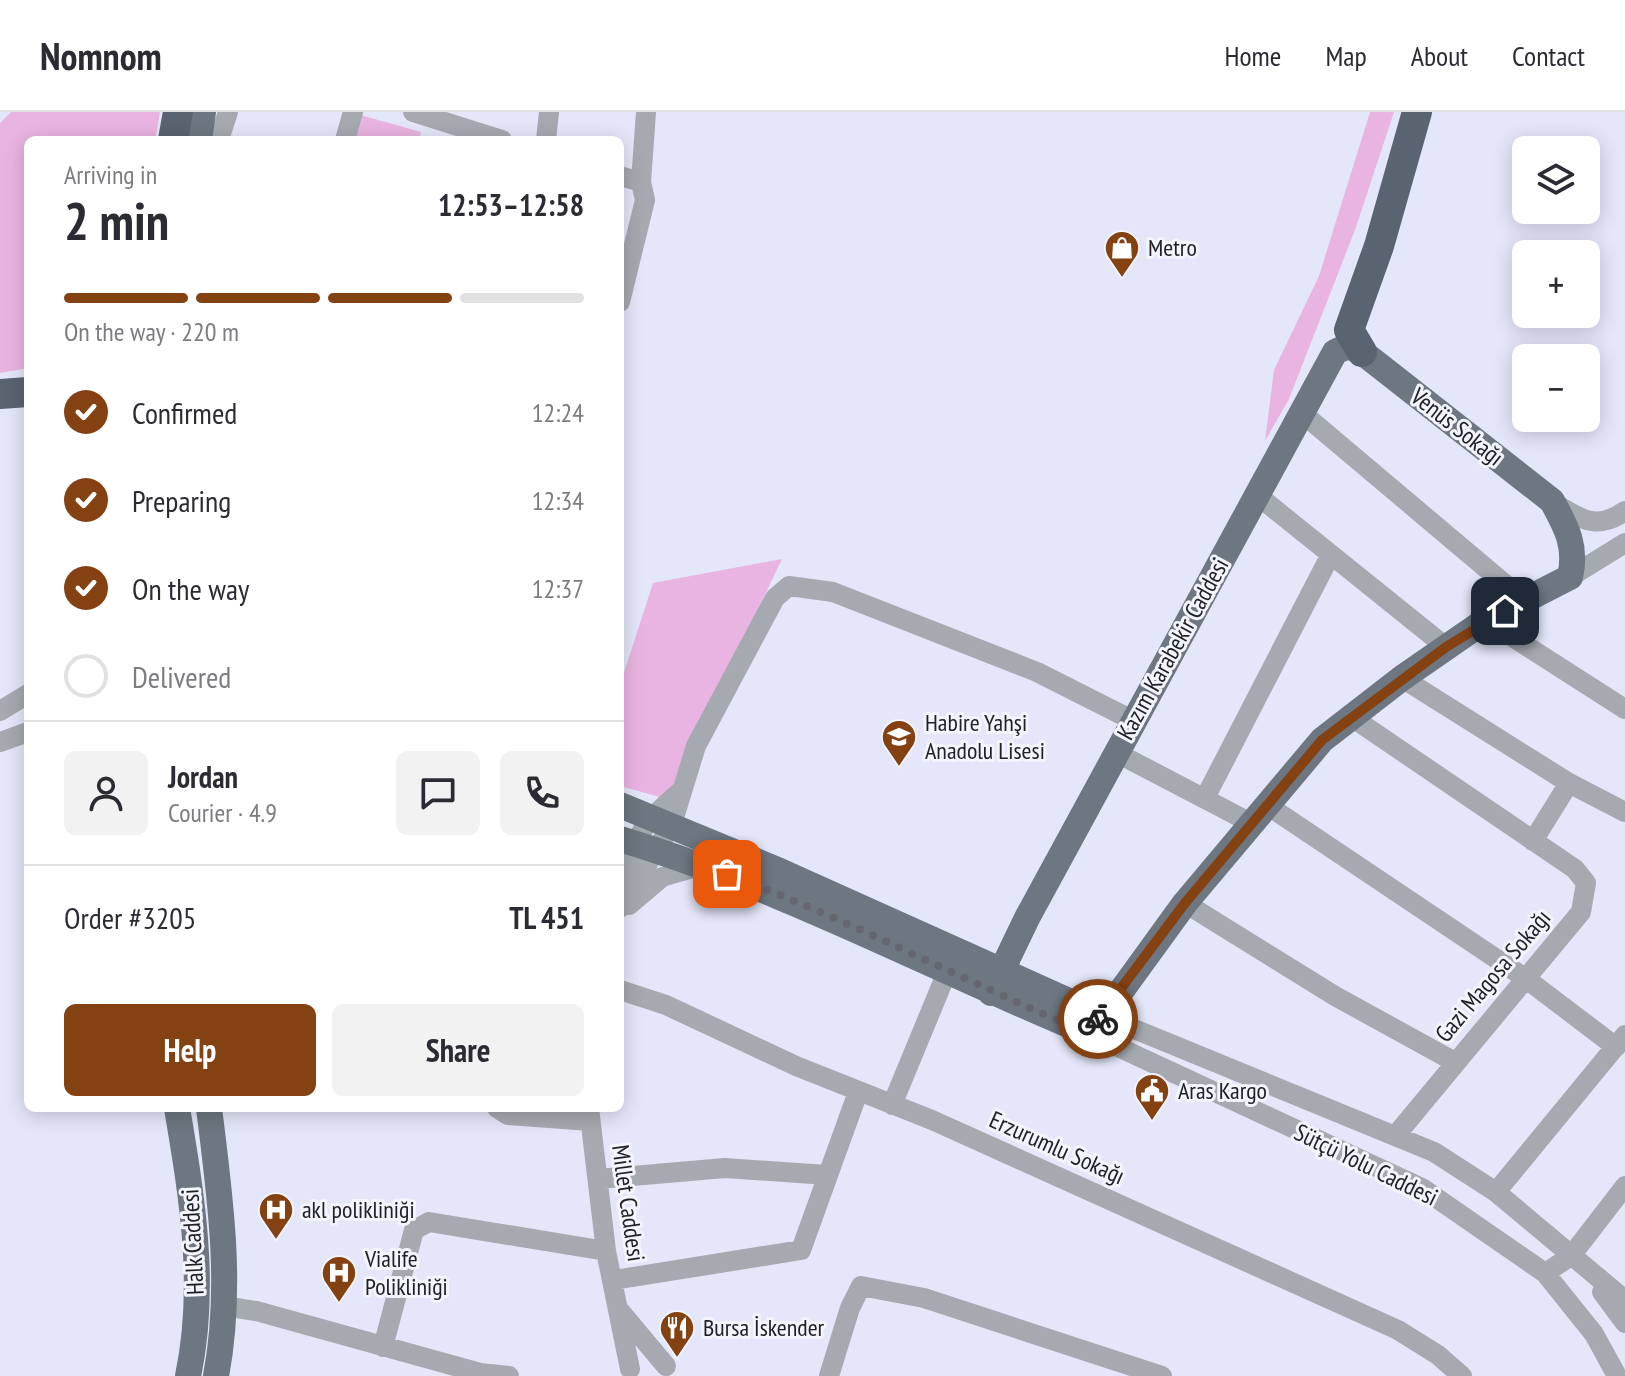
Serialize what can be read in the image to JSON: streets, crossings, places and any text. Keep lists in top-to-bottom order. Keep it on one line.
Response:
{"streets":{"main road":["Venüs Sokağı","Kazım Karabekir Caddesi","Sütçü Yolu Caddesi","Halk Caddesi"],"street":["Gazi Magosa Sokağı","Erzurumlu Sokağı","Millet Caddesi"]},"crossings":[["Venüs Sokağı","Kazım Karabekir Caddesi"],["Kazım Karabekir Caddesi","Sütçü Yolu Caddesi"],["Gazi Magosa Sokağı","Sütçü Yolu Caddesi"]],"places":{"shop":["Metro"],"school or university":["Habire Yahşi Anadolu Lisesi"],"public building":["Aras Kargo"],"hospital":["akl polikliniği","Vialife Polikliniği"],"restaurant":["Bursa İskender"]},"page":{"header":"Nomnom","nav":["Home","Map","About","Contact"],"map_buttons":["+","−"],"heading":["2 min","Arriving in","12:53–12:58"],"panel":["Jordan","Courier · 4.9","Order #3205","TL 451"],"bar":"On the way · 220 m","list":[["Confirmed","12:24"],["Preparing","12:34"],["On the way","12:37"],"Delivered"],"buttons":["Help","Share"]}}
